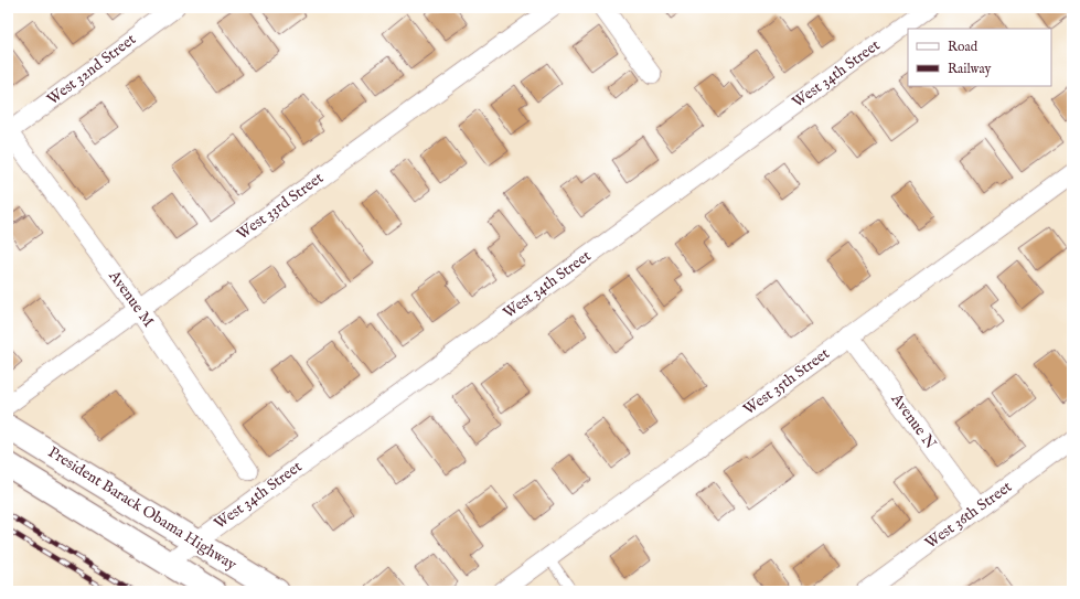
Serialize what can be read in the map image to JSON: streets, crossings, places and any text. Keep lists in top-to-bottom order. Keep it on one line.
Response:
{"streets":{"main road":["President Barack Obama Highway"],"street":["West 32nd Street","West 34th Street","West 33rd Street","Avenue M","West 35th Street","Avenue N","West 36th Street"]},"crossings":[["West 32nd Street","Avenue M"],["West 34th Street","President Barack Obama Highway"],["West 33rd Street","Avenue M"],["West 35th Street","Avenue N"],["Avenue N","West 36th Street"]],"legend":["Road","Railway"]}
